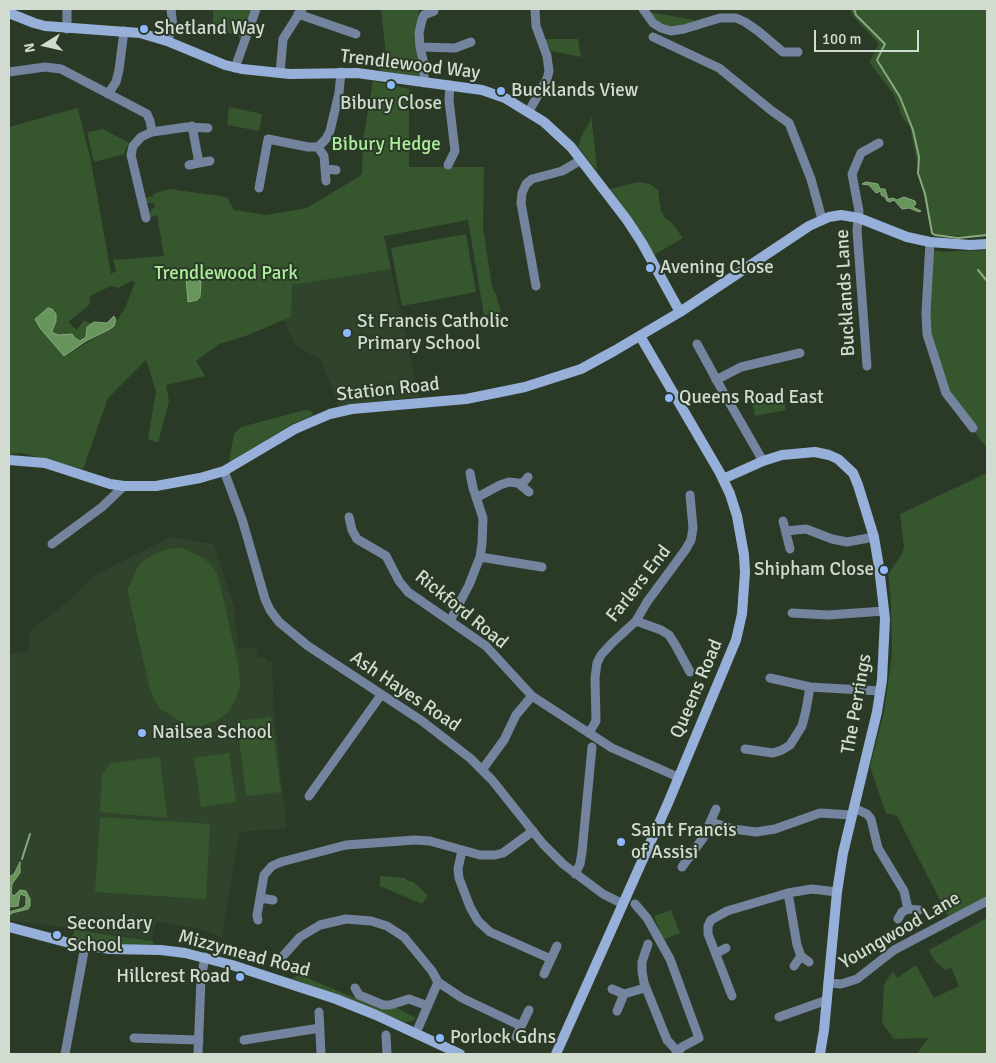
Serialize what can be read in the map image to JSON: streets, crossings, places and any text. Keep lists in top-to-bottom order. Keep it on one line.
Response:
{"streets":{"street":["Trendlewood Way","Bucklands Lane","Station Road","Farlers End","Rickford Road","Queens Road","Ash Hayes Road","The Perrings","Youngwood Lane","Mizzymead Road"]},"crossings":[["Trendlewood Way","Station Road"],["Station Road","Queens Road"],["Station Road","Ash Hayes Road"],["Farlers End","Rickford Road"],["Rickford Road","Queens Road"],["Queens Road","Ash Hayes Road"],["Queens Road","The Perrings"],["The Perrings","Youngwood Lane"]],"parks":["Bibury Hedge","Trendlewood Park"],"places":["Shetland Way","Bibury Close","Bucklands View","Avening Close","St Francis Catholic Primary School","Queens Road East","Shipham Close","Nailsea School","Saint Francis of Assisi","Secondary School","Hillcrest Road","Porlock Gdns"],"scale_bar":"100 m","north":"left"}
